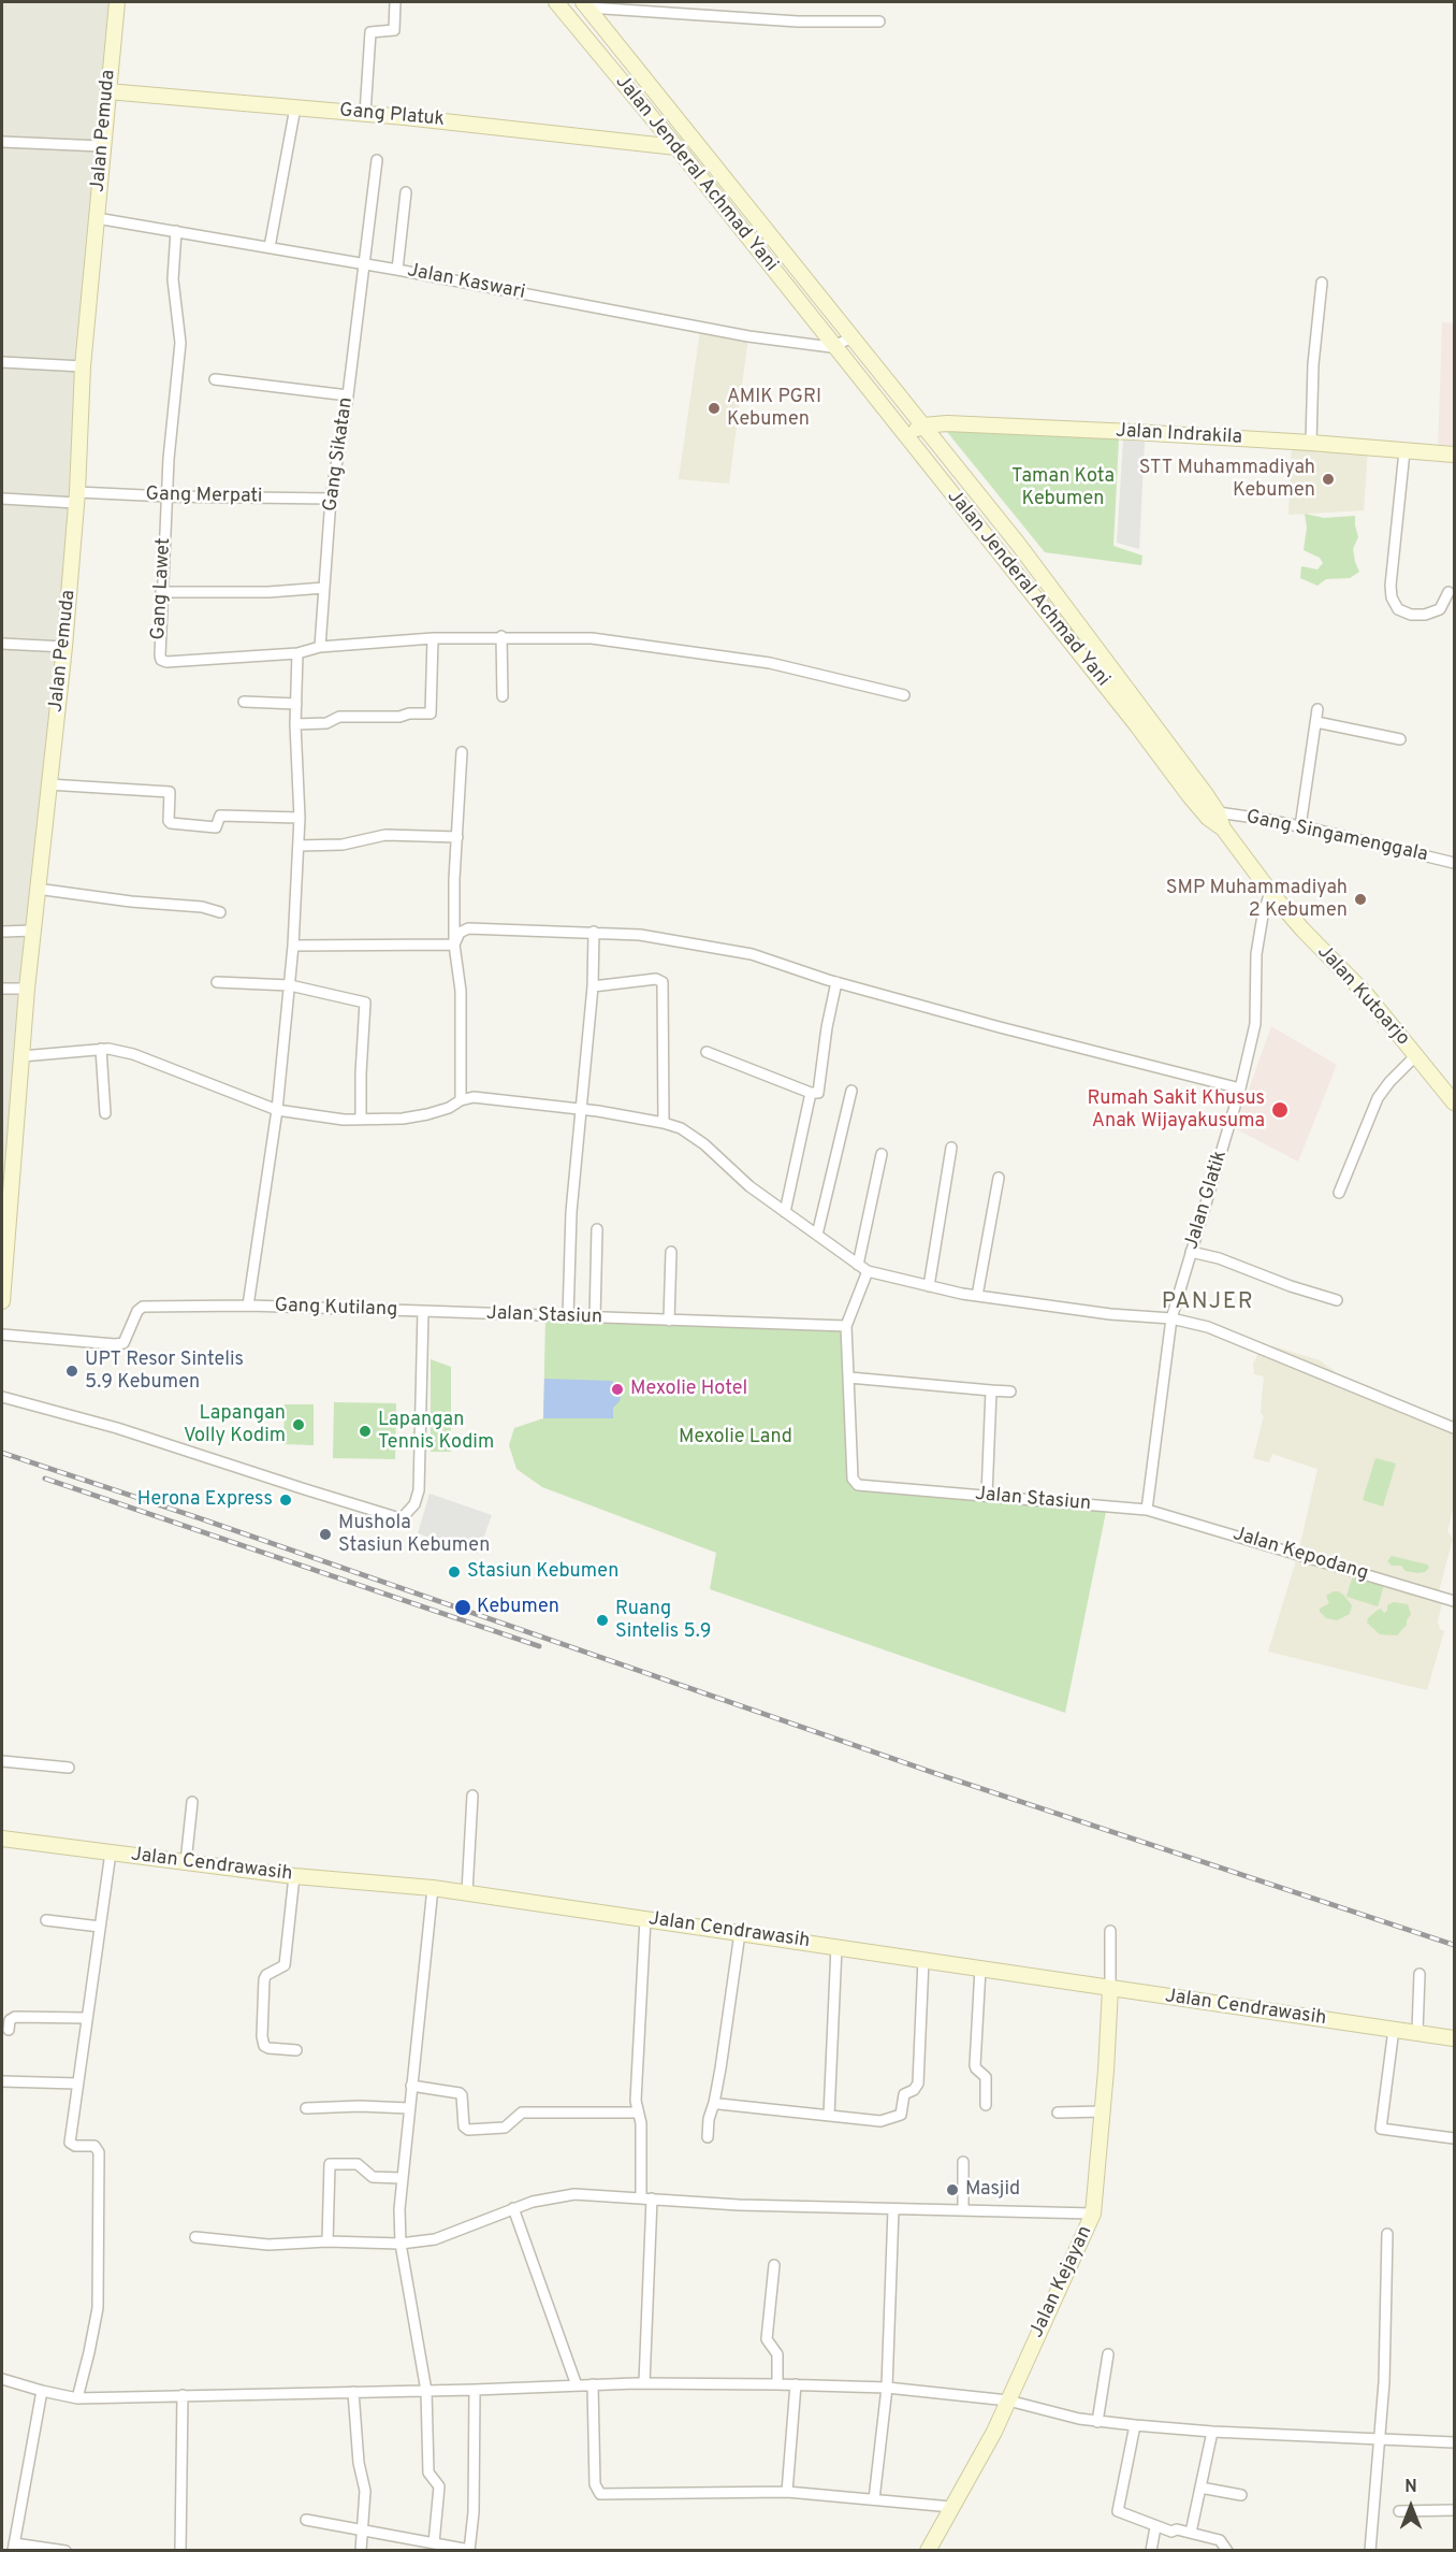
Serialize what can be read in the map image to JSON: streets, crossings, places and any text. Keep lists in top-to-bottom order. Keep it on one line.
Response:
{"streets":{"main road":["Gang Platuk","Jalan Pemuda","Jalan Jenderal Achmad Yani","Jalan Indrakila","Jalan Kutoarjo","Jalan Cendrawasih","Jalan Kejayan"],"street":["Jalan Kaswari","Gang Sikatan","Gang Merpati","Gang Lawet","Gang Singamenggala","Jalan Glatik","Gang Kutilang","Jalan Stasiun","Jalan Kepodang"]},"crossings":[["Gang Platuk","Jalan Pemuda"],["Gang Platuk","Jalan Jenderal Achmad Yani"],["Jalan Pemuda","Jalan Kaswari"],["Jalan Pemuda","Gang Merpati"],["Jalan Jenderal Achmad Yani","Jalan Kaswari"],["Jalan Jenderal Achmad Yani","Jalan Indrakila"],["Jalan Jenderal Achmad Yani","Gang Singamenggala"],["Jalan Jenderal Achmad Yani","Jalan Kutoarjo"],["Jalan Kaswari","Gang Sikatan"],["Jalan Kaswari","Gang Lawet"],["Gang Sikatan","Gang Merpati"],["Gang Merpati","Gang Lawet"],["Jalan Kutoarjo","Jalan Glatik"],["Jalan Glatik","Jalan Stasiun"],["Jalan Glatik","Jalan Kepodang"],["Gang Kutilang","Jalan Stasiun"],["Jalan Stasiun","Jalan Kepodang"],["Jalan Cendrawasih","Jalan Kejayan"]],"districts":["PANJER"],"parks":["Taman Kota Kebumen","Mexolie Land"],"places":["AMIK PGRI Kebumen","STT Muhammadiyah Kebumen","SMP Muhammadiyah 2 Kebumen","Rumah Sakit Khusus Anak Wijayakusuma","UPT Resor Sintelis 5.9 Kebumen","Mexolie Hotel","Lapangan Volly Kodim","Lapangan Tennis Kodim","Herona Express","Mushola Stasiun Kebumen","Stasiun Kebumen","Kebumen","Ruang Sintelis 5.9","Masjid"],"north":"top"}
